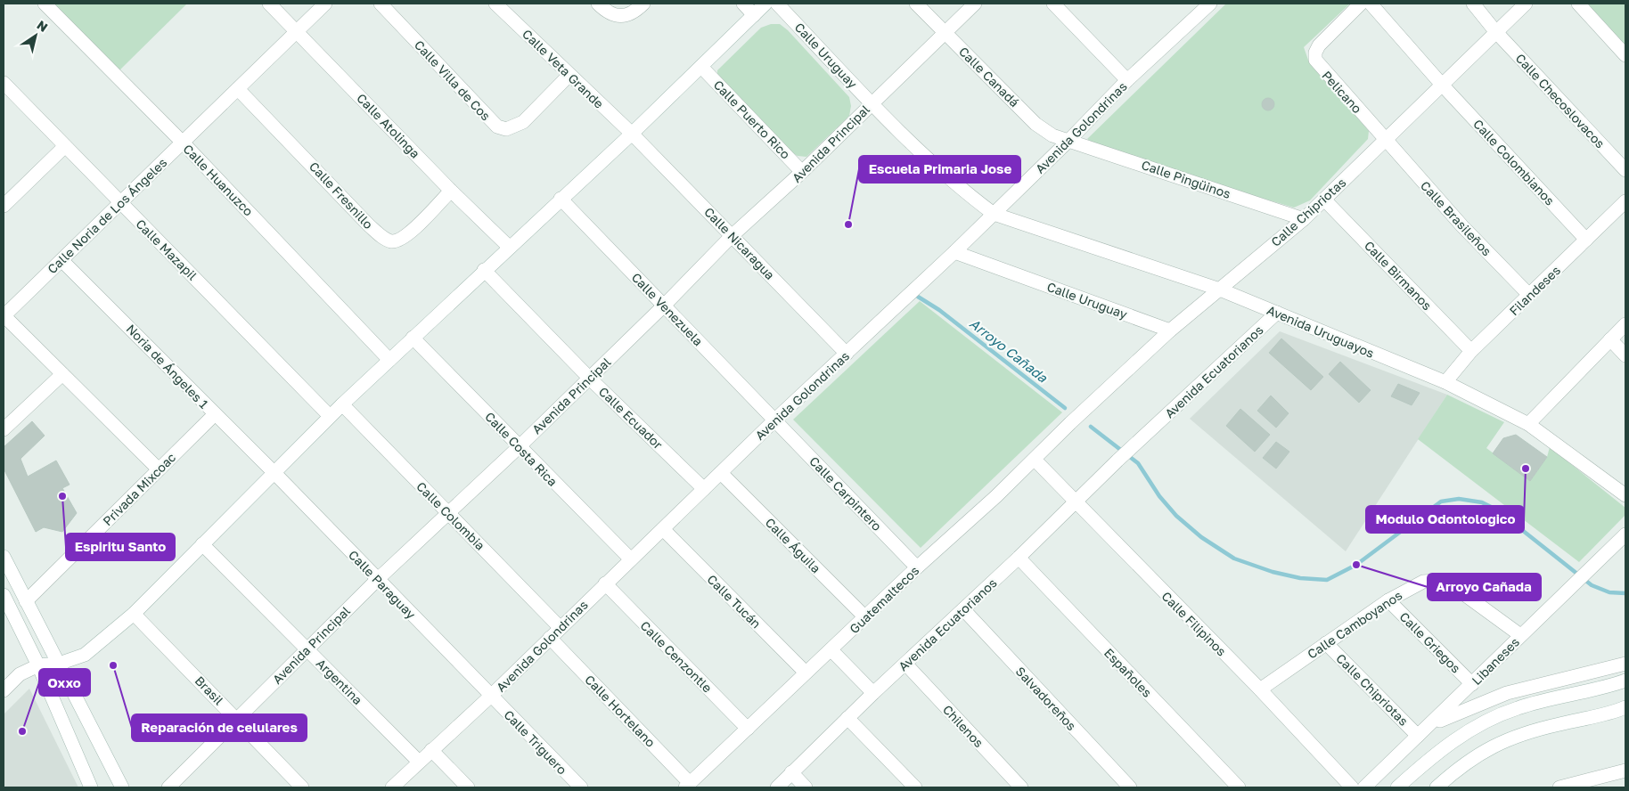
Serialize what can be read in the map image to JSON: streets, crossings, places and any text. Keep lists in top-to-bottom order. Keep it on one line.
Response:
{"streets":{"street":["Calle Uruguay","Calle Veta Grande","Calle Canadá","Calle Villa de Cos","Pelicano","Calle Checoslovacos","Calle Puerto Rico","Calle Atolinga","Avenida Golondrinas","Avenida Principal","Calle Colombianos","Calle Pingüinos","Calle Huanuzco","Calle Fresnillo","Calle Chipriotas","Calle Noria de Los Ángeles","Calle Brasileños","Calle Nicaragua","Calle Mazapil","Calle Birmanos","Filandeses","Calle Venezuela","Avenida Uruguayos","Noria de Ángeles 1","Avenida Ecuatorianos","Calle Ecuador","Calle Costa Rica","Privada Mixcoac","Calle Carpintero","Calle Colombia","Calle Águila","Calle Paraguay","Guatemaltecos","Calle Tucán","Calle Filipinos","Calle Camboyanos","Calle Griegos","Calle Cenzontle","Libaneses","Españoles","Argentina","Brasil","Salvadoreños","Calle Hortelano","Chilenos","Calle Triguero"]},"crossings":[["Calle Uruguay","Avenida Golondrinas"],["Calle Uruguay","Avenida Principal"],["Calle Uruguay","Calle Chipriotas"],["Calle Uruguay","Avenida Uruguayos"],["Calle Veta Grande","Calle Villa de Cos"],["Calle Veta Grande","Calle Nicaragua"],["Calle Canadá","Avenida Golondrinas"],["Calle Canadá","Avenida Principal"],["Calle Canadá","Calle Pingüinos"],["Pelicano","Calle Chipriotas"],["Pelicano","Calle Brasileños"],["Calle Checoslovacos","Calle Chipriotas"],["Calle Puerto Rico","Avenida Principal"],["Calle Atolinga","Calle Fresnillo"],["Calle Atolinga","Calle Noria de Los Ángeles"],["Avenida Golondrinas","Calle Pingüinos"],["Avenida Golondrinas","Calle Nicaragua"],["Avenida Golondrinas","Calle Venezuela"],["Avenida Golondrinas","Avenida Uruguayos"],["Avenida Golondrinas","Calle Ecuador"],["Avenida Golondrinas","Calle Costa Rica"],["Avenida Golondrinas","Calle Carpintero"],["Avenida Golondrinas","Calle Colombia"],["Avenida Golondrinas","Calle Águila"],["Avenida Golondrinas","Calle Paraguay"],["Avenida Golondrinas","Calle Tucán"],["Avenida Golondrinas","Calle Cenzontle"],["Avenida Golondrinas","Argentina"],["Avenida Golondrinas","Calle Hortelano"],["Avenida Golondrinas","Calle Triguero"],["Avenida Principal","Calle Nicaragua"],["Avenida Principal","Calle Venezuela"],["Avenida Principal","Calle Ecuador"],["Avenida Principal","Calle Costa Rica"],["Avenida Principal","Calle Colombia"],["Avenida Principal","Calle Paraguay"],["Avenida Principal","Argentina"],["Avenida Principal","Brasil"],["Calle Colombianos","Calle Chipriotas"],["Calle Colombianos","Filandeses"],["Calle Pingüinos","Calle Chipriotas"],["Calle Huanuzco","Calle Noria de Los Ángeles"],["Calle Fresnillo","Calle Noria de Los Ángeles"],["Calle Chipriotas","Calle Brasileños"],["Calle Chipriotas","Calle Birmanos"],["Calle Chipriotas","Avenida Uruguayos"],["Calle Chipriotas","Guatemaltecos"],["Calle Chipriotas","Calle Camboyanos"],["Calle Chipriotas","Libaneses"],["Calle Noria de Los Ángeles","Calle Mazapil"],["Calle Noria de Los Ángeles","Noria de Ángeles 1"],["Calle Brasileños","Filandeses"],["Calle Birmanos","Filandeses"],["Filandeses","Avenida Uruguayos"],["Calle Venezuela","Calle Carpintero"],["Avenida Uruguayos","Avenida Ecuatorianos"],["Noria de Ángeles 1","Privada Mixcoac"],["Noria de Ángeles 1","Calle Paraguay"],["Avenida Ecuatorianos","Calle Filipinos"],["Avenida Ecuatorianos","Españoles"],["Avenida Ecuatorianos","Salvadoreños"],["Avenida Ecuatorianos","Chilenos"],["Calle Carpintero","Guatemaltecos"],["Calle Águila","Guatemaltecos"],["Calle Paraguay","Calle Triguero"],["Guatemaltecos","Calle Tucán"],["Guatemaltecos","Calle Filipinos"],["Guatemaltecos","Calle Cenzontle"],["Guatemaltecos","Calle Hortelano"],["Calle Filipinos","Calle Camboyanos"],["Calle Camboyanos","Calle Griegos"],["Calle Camboyanos","Libaneses"],["Calle Griegos","Libaneses"]],"water":["Arroyo Cañada"],"places":["Escuela Primaria Jose","Modulo Odontologico","Espiritu Santo","Arroyo Cañada","Reparación de celulares","Oxxo"],"north":"top right"}
